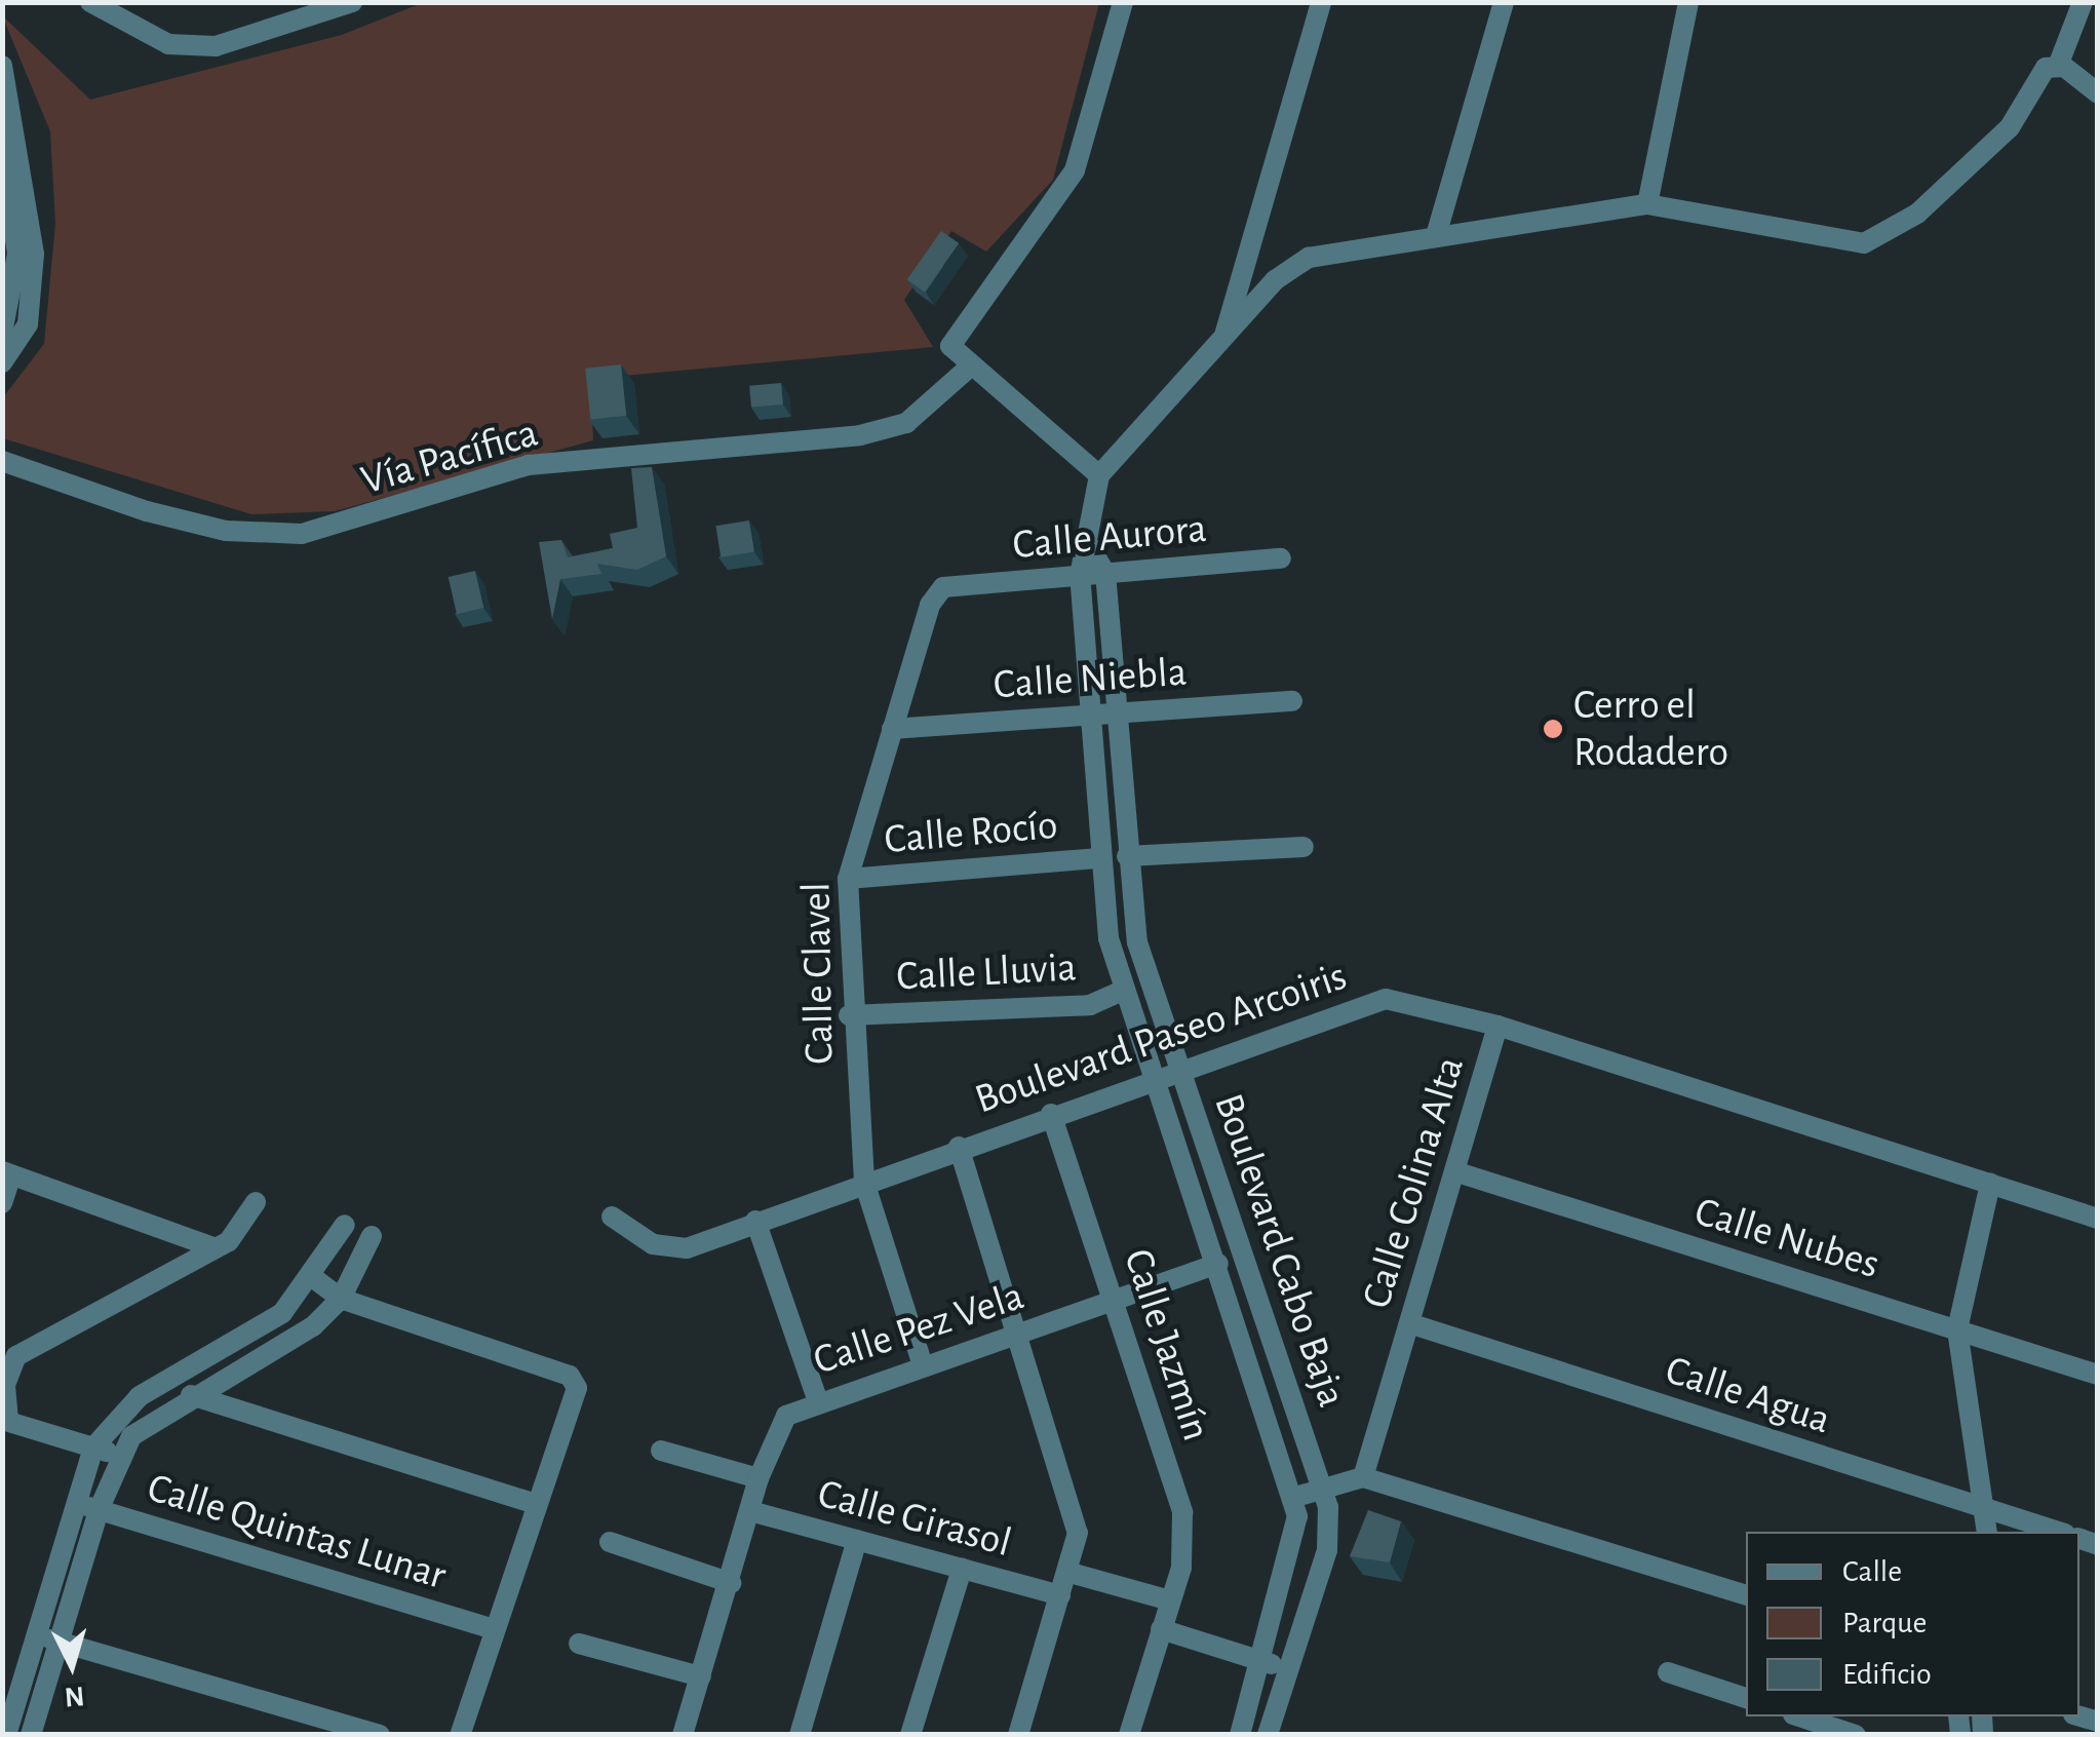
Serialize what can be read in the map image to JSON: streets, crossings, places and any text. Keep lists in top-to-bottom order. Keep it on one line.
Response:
{"streets":{"street":["Vía Pacífica","Calle Aurora","Calle Niebla","Calle Rocío","Calle Lluvia","Calle Clavel","Boulevard Paseo Arcoiris","Calle Colina Alta","Calle Nubes","Boulevard Cabo Baja","Calle Pez Vela","Calle Jazmín","Calle Agua","Calle Girasol","Calle Quintas Lunar"]},"crossings":[["Calle Aurora","Calle Clavel"],["Calle Aurora","Boulevard Cabo Baja"],["Calle Niebla","Calle Clavel"],["Calle Niebla","Boulevard Cabo Baja"],["Calle Rocío","Calle Clavel"],["Calle Rocío","Boulevard Cabo Baja"],["Calle Lluvia","Calle Clavel"],["Calle Lluvia","Boulevard Cabo Baja"],["Calle Clavel","Boulevard Paseo Arcoiris"],["Calle Clavel","Calle Pez Vela"],["Boulevard Paseo Arcoiris","Calle Colina Alta"],["Boulevard Paseo Arcoiris","Boulevard Cabo Baja"],["Boulevard Paseo Arcoiris","Calle Jazmín"],["Calle Colina Alta","Calle Nubes"],["Calle Colina Alta","Calle Agua"],["Boulevard Cabo Baja","Calle Pez Vela"],["Calle Pez Vela","Calle Jazmín"],["Calle Pez Vela","Calle Girasol"]],"places":["Cerro el Rodadero"],"legend":["Calle","Parque","Edificio"],"north":"bottom"}
